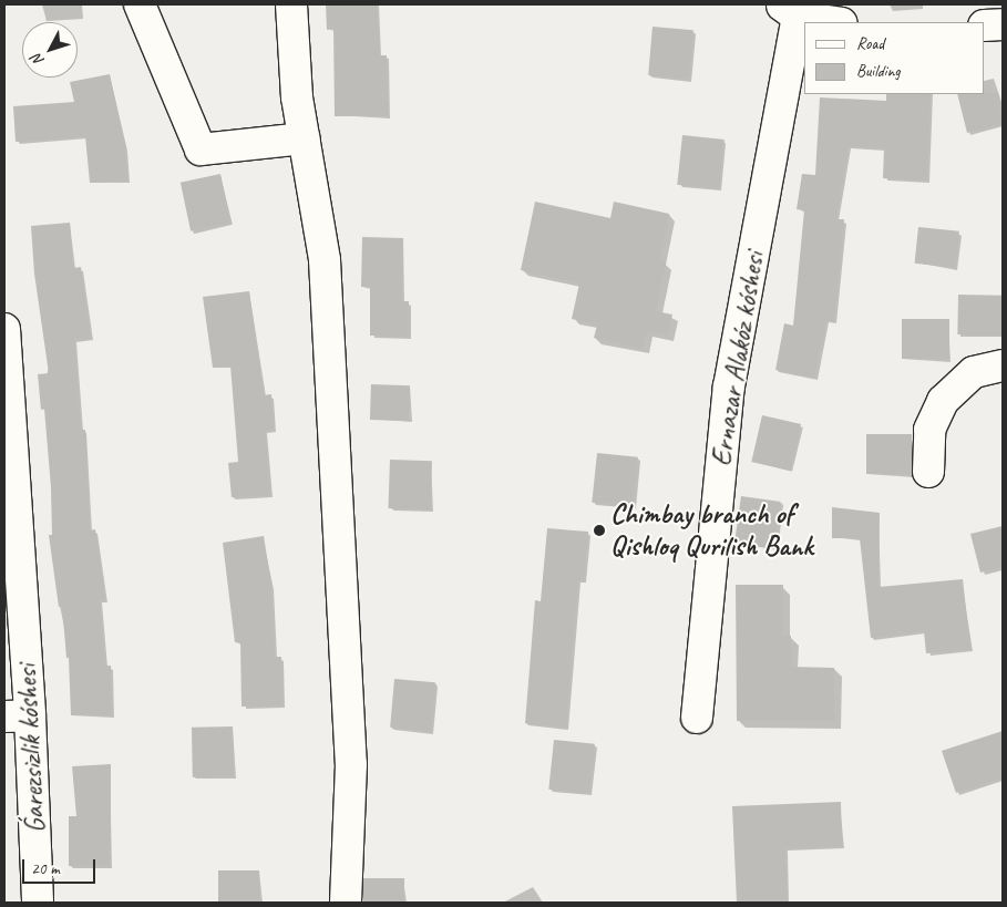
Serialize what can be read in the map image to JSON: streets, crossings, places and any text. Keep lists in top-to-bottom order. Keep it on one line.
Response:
{"streets":{"street":["Ernazar Alakóz kóshesi","Ǵarezsizlik kóshesi"]},"places":["Chimbay branch of Qishloq Qurilish Bank"],"legend":["Road","Building"],"scale_bar":"20 m","north":"bottom left"}
